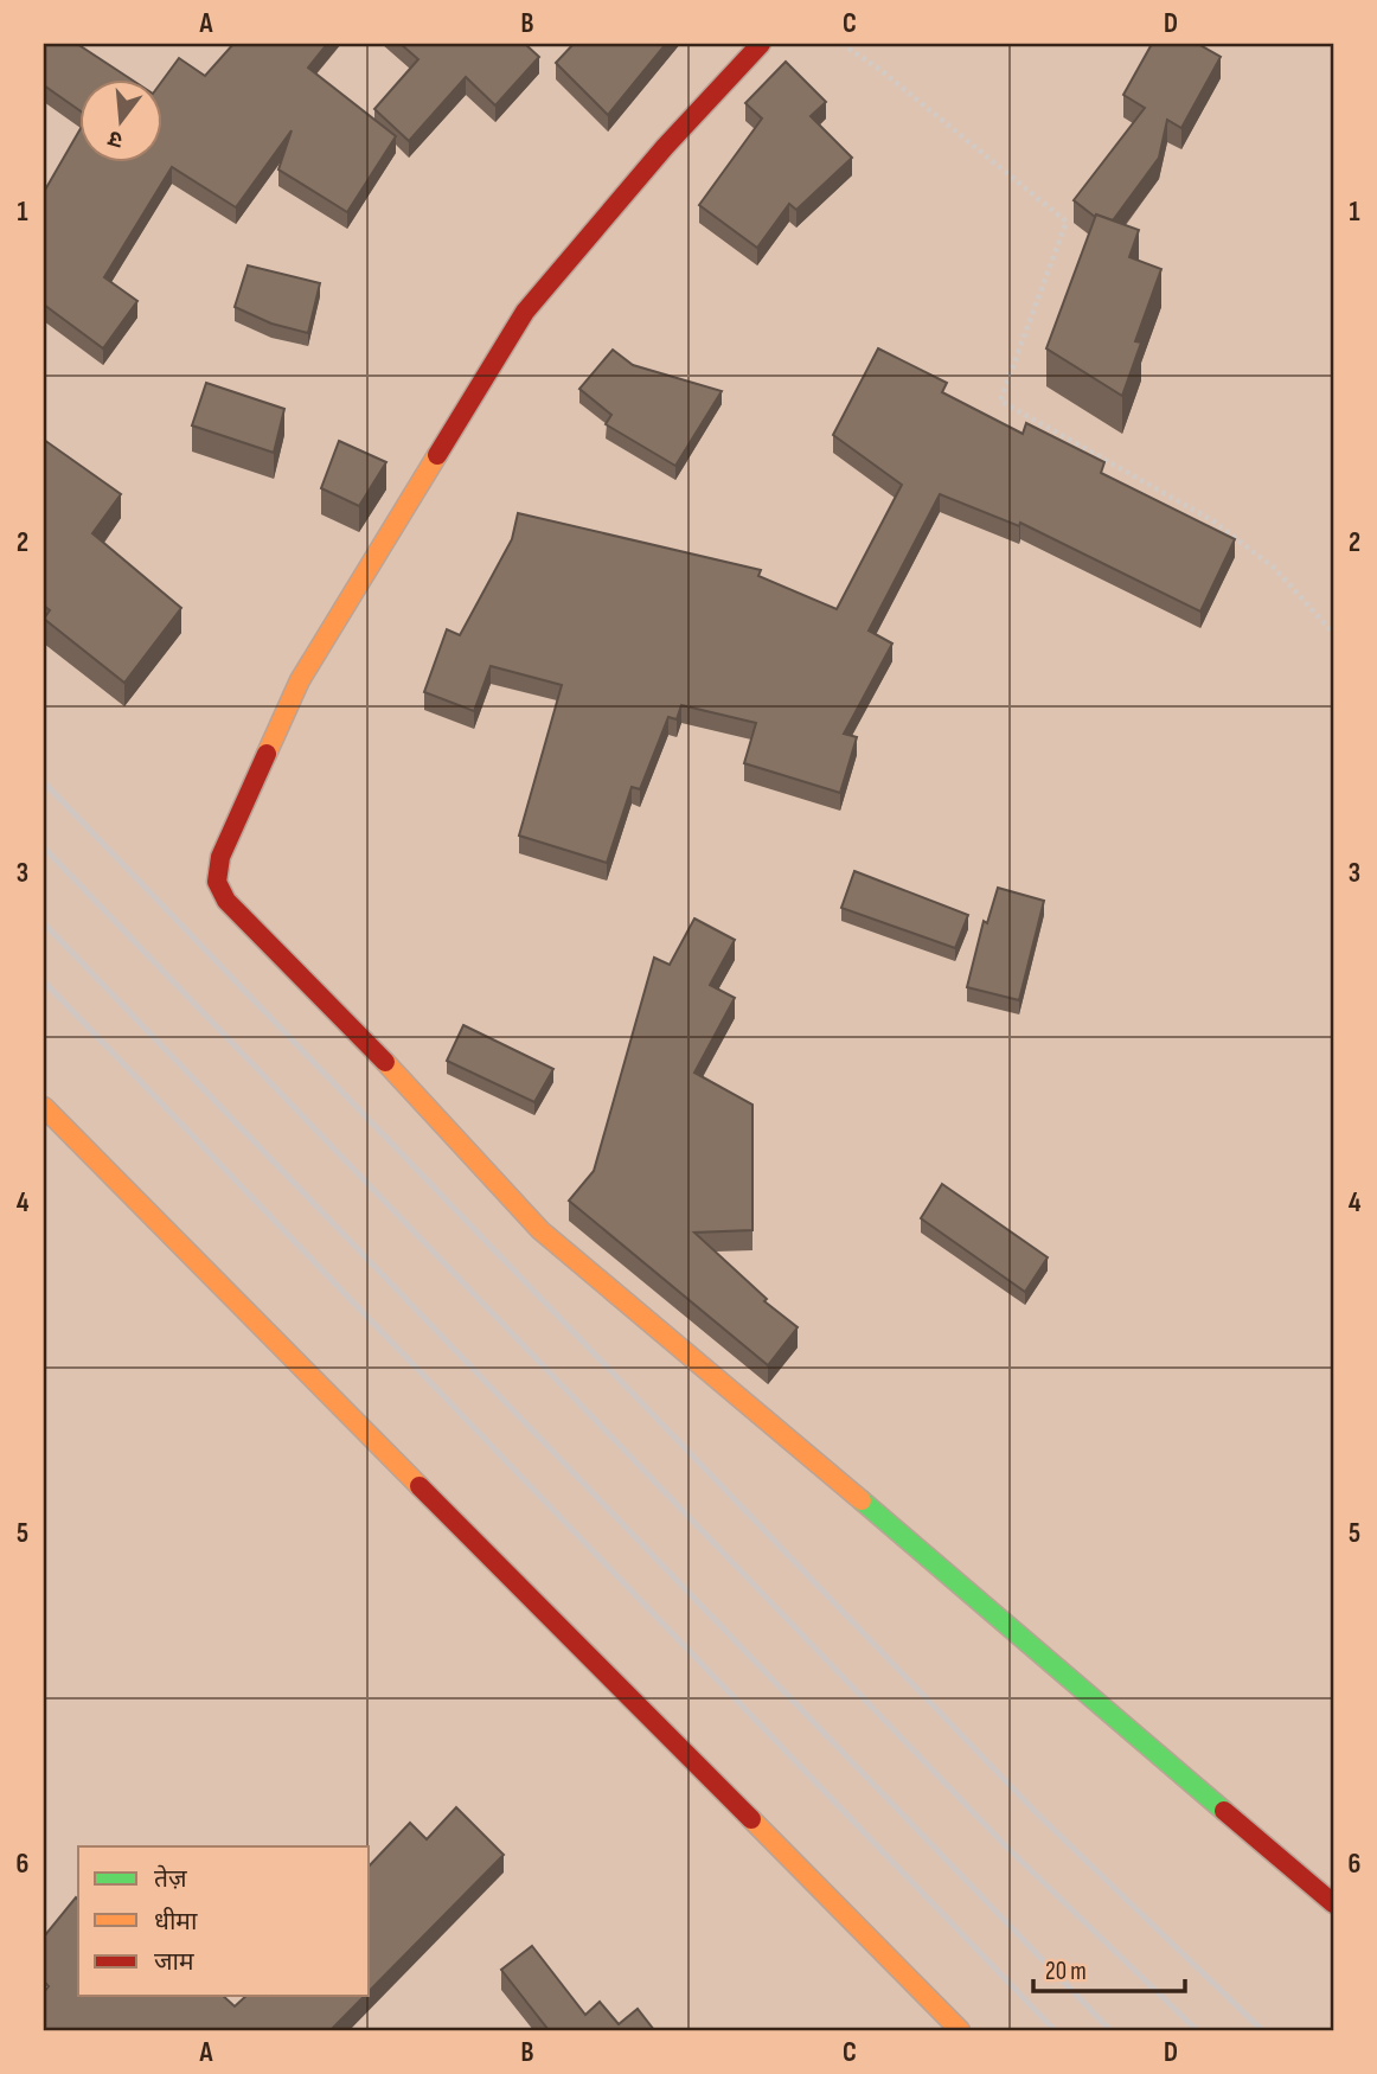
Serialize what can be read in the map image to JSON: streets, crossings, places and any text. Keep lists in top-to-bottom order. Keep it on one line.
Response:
{"legend":["तेज़","धीमा","जाम"],"scale_bar":"20 m","north":"bottom","grid":{"columns":["A","B","C","D"],"rows":["1","2","3","4","5","6"]}}
